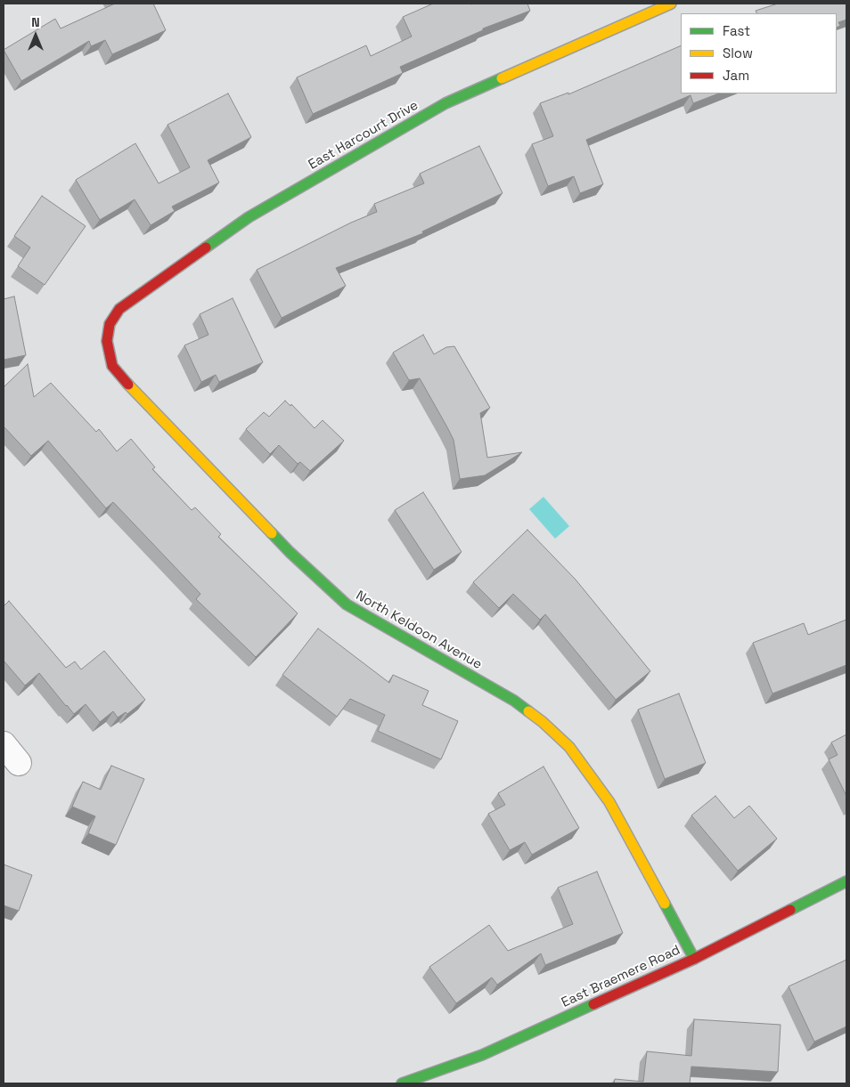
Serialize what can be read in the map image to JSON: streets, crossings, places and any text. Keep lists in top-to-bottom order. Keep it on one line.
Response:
{"streets":{"street":["East Harcourt Drive","North Keldoon Avenue","East Braemere Road"]},"crossings":[["East Harcourt Drive","North Keldoon Avenue"],["North Keldoon Avenue","East Braemere Road"]],"legend":["Fast","Slow","Jam"],"north":"top"}
